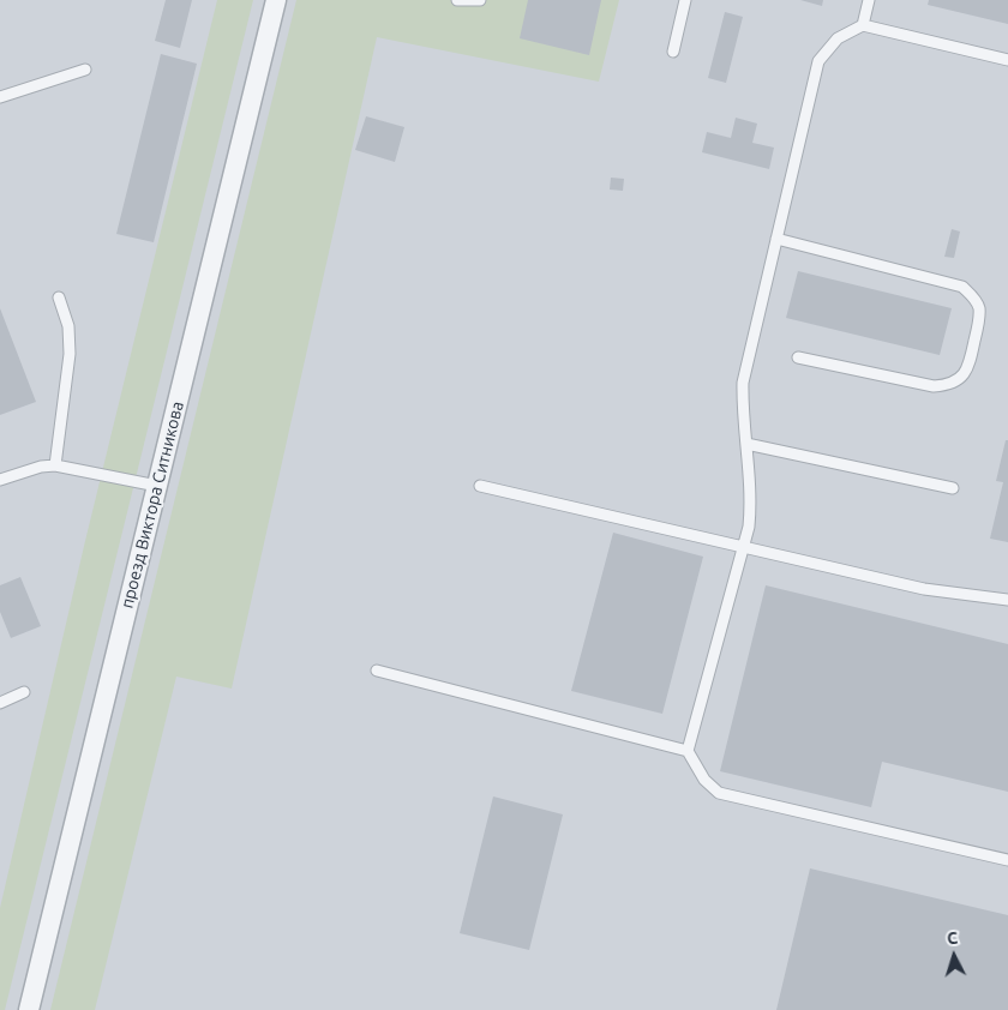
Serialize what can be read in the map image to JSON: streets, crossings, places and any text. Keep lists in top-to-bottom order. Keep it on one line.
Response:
{"streets":{"street":["проезд Виктора Ситникова"]},"north":"top"}
